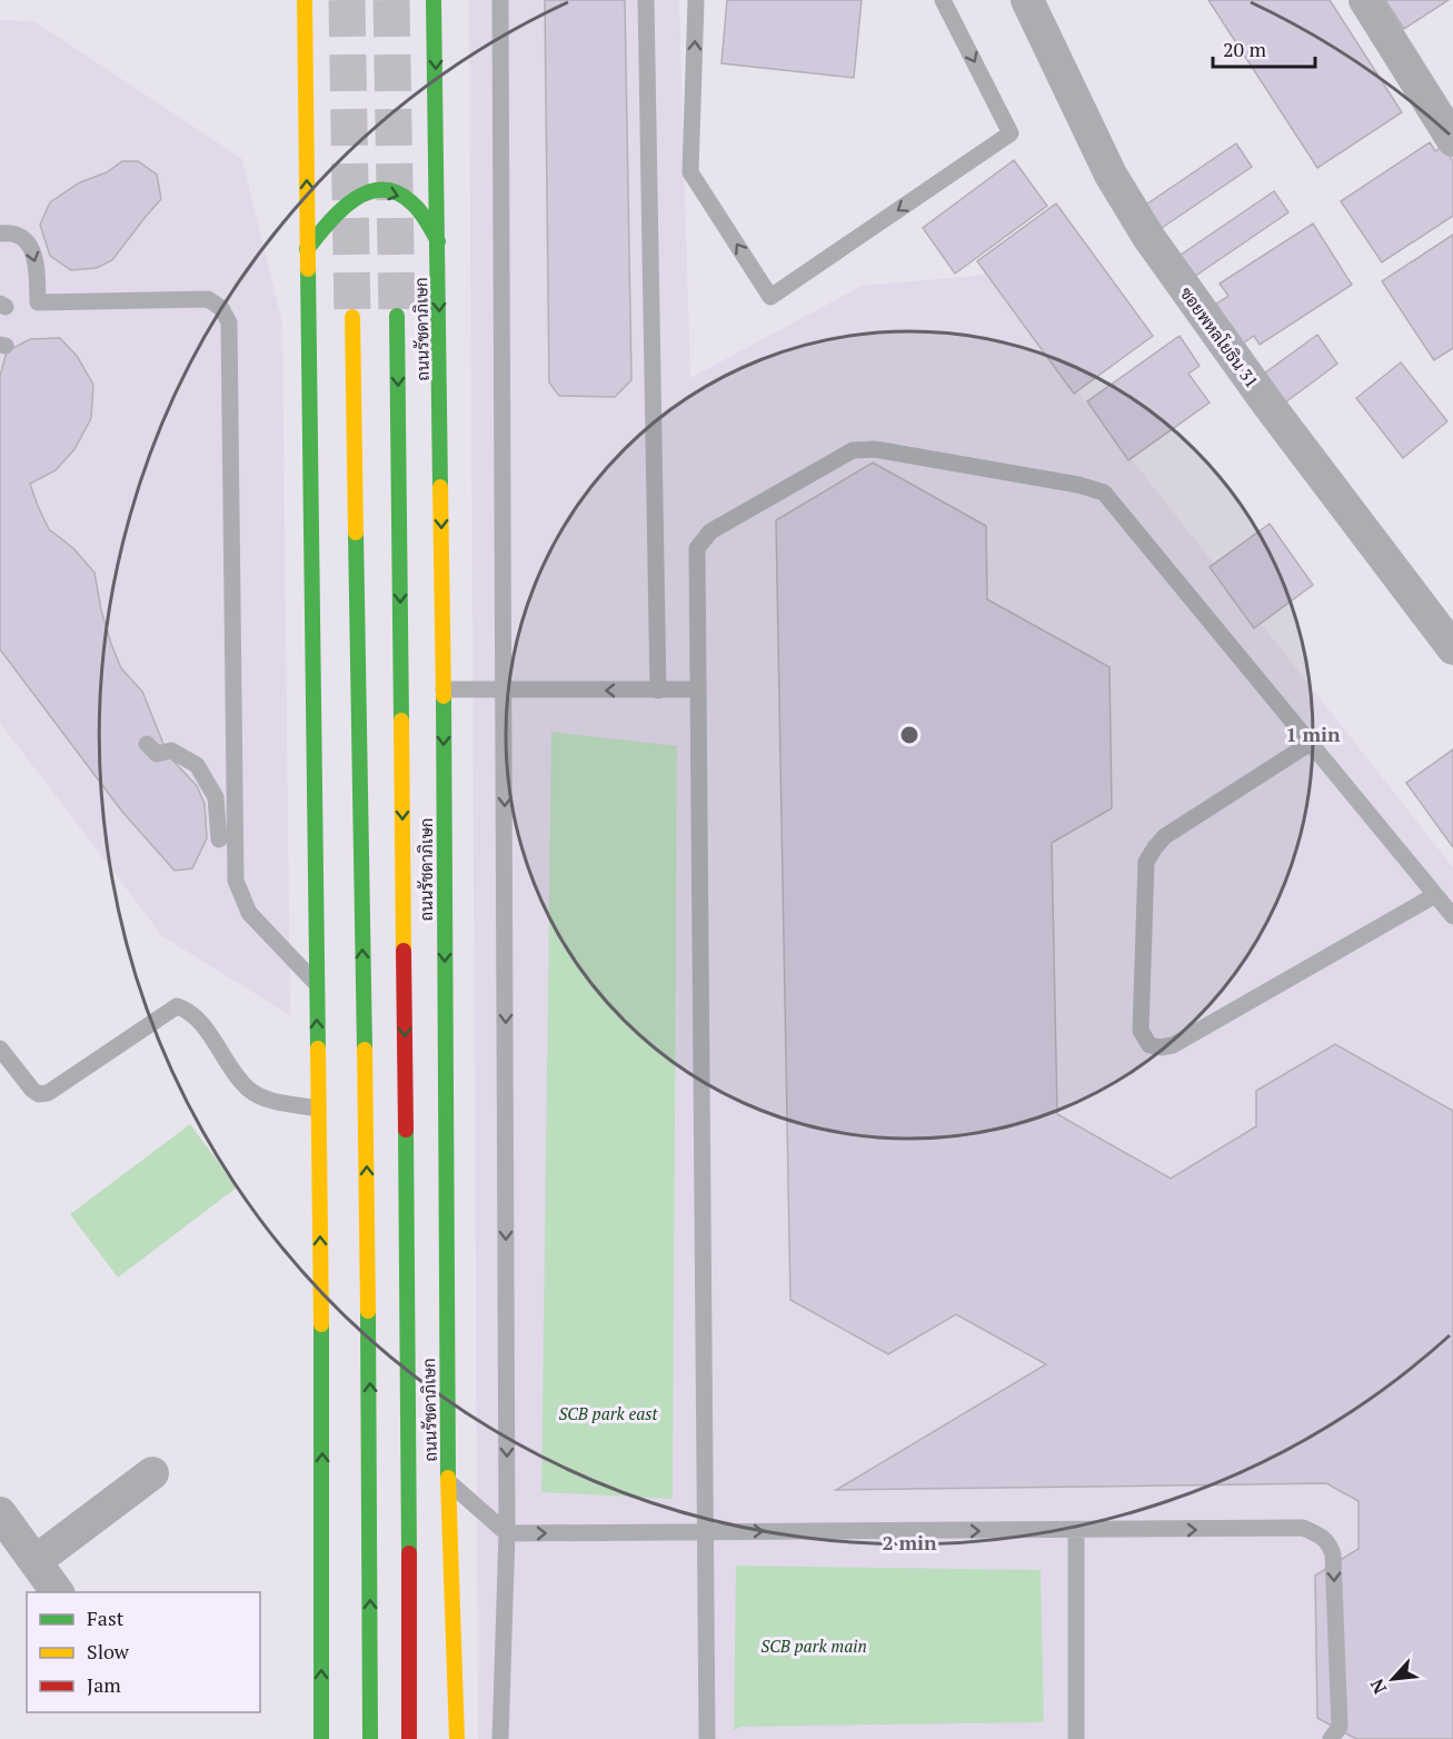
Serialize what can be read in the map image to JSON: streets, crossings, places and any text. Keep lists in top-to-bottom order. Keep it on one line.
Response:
{"streets":{"main road":["ถนนรัชดาภิเษก"],"street":["ซอยพหลโยธิน 31"]},"parks":["SCB park east","SCB park main"],"legend":["Fast","Slow","Jam"],"scale_bar":"20 m","north":"bottom left","rings":["1 min","2 min"]}
